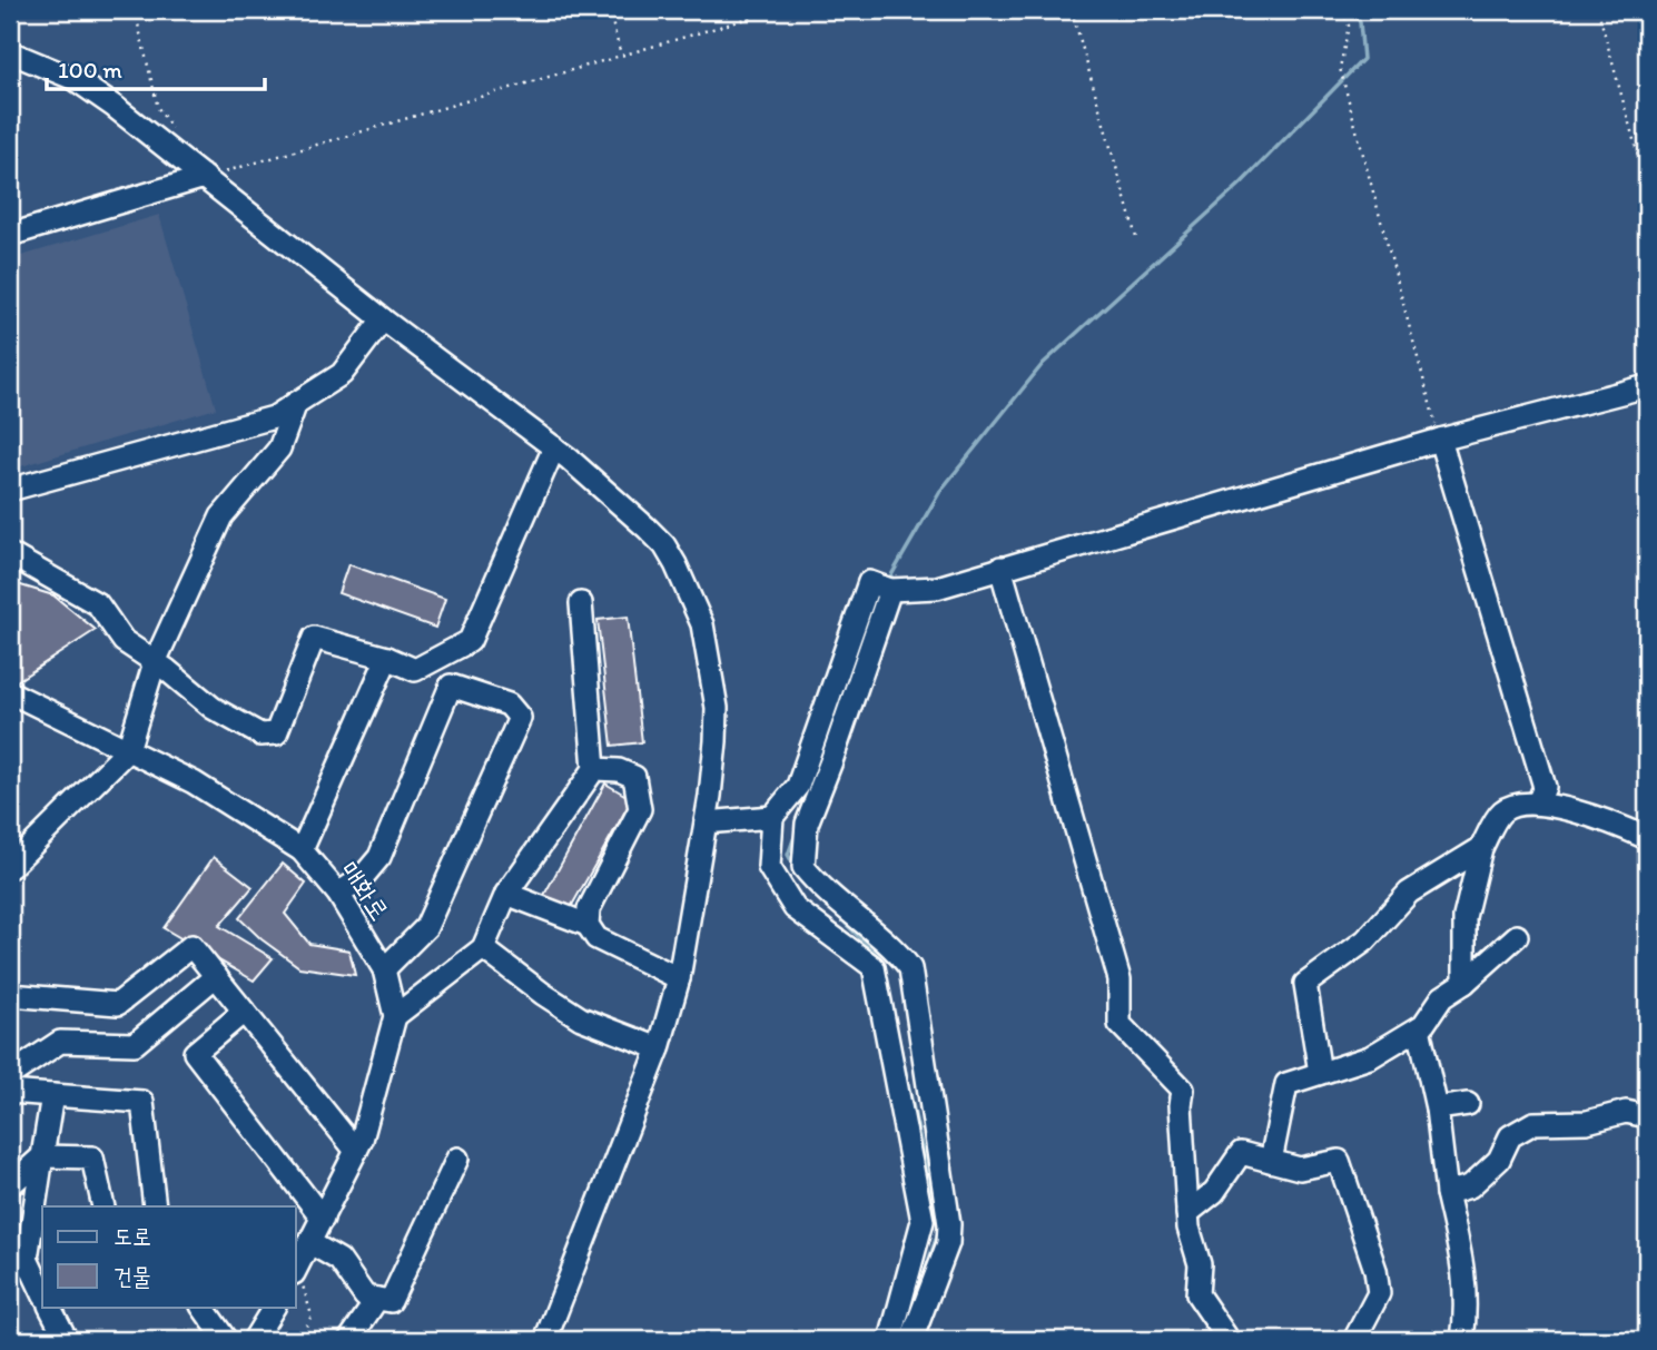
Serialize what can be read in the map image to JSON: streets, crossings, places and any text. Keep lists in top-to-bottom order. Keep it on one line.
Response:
{"streets":{"street":["매화로"]},"legend":["도로","건물"],"scale_bar":"100 m"}
